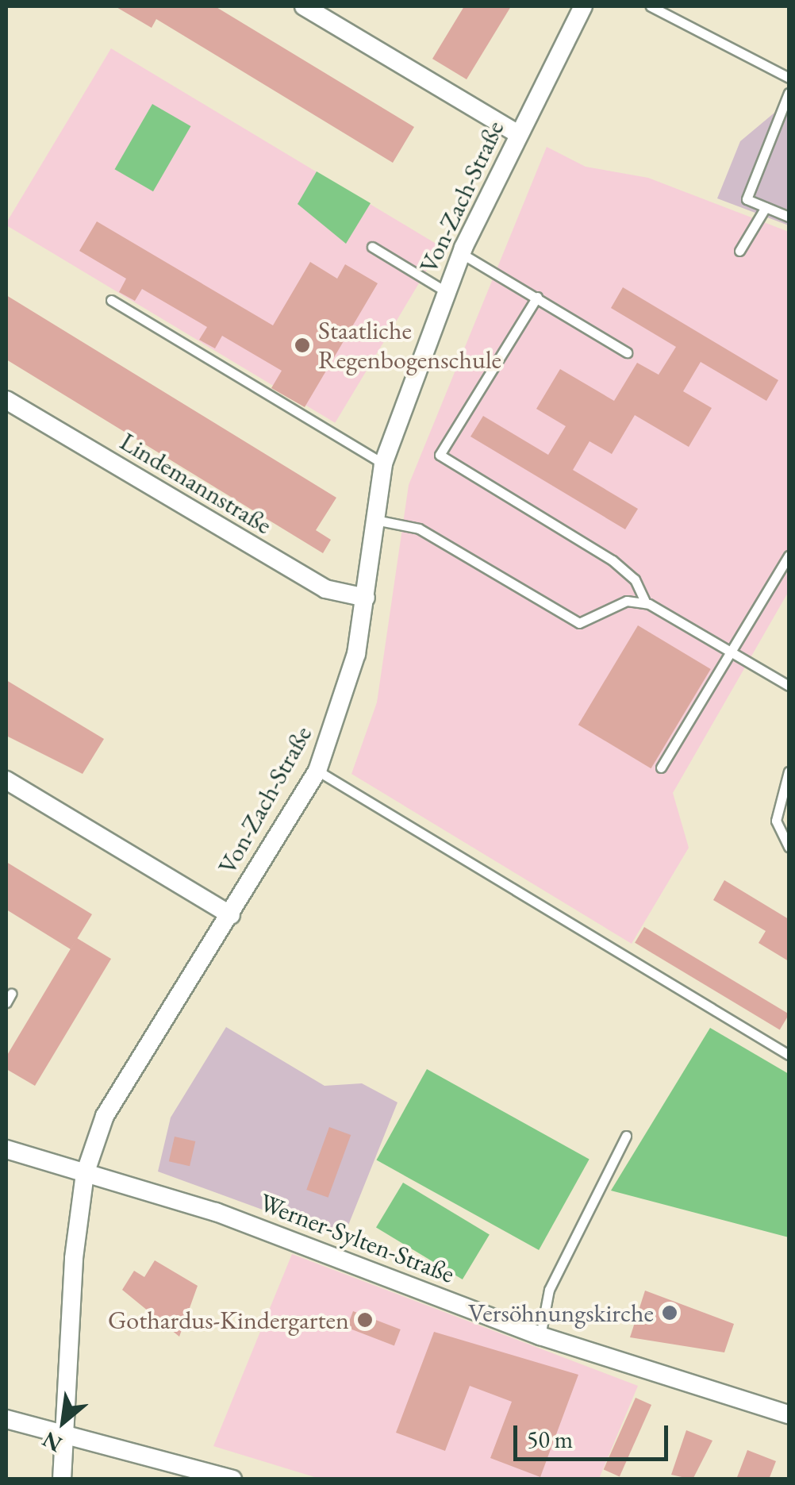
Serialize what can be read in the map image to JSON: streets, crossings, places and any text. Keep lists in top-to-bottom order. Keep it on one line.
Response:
{"streets":{"street":["Von-Zach-Straße","Lindemannstraße","Werner-Sylten-Straße"]},"crossings":[["Von-Zach-Straße","Lindemannstraße"],["Von-Zach-Straße","Werner-Sylten-Straße"]],"places":["Staatliche Regenbogenschule","Versöhnungskirche","Gothardus-Kindergarten"],"scale_bar":"50 m","north":"bottom left"}
